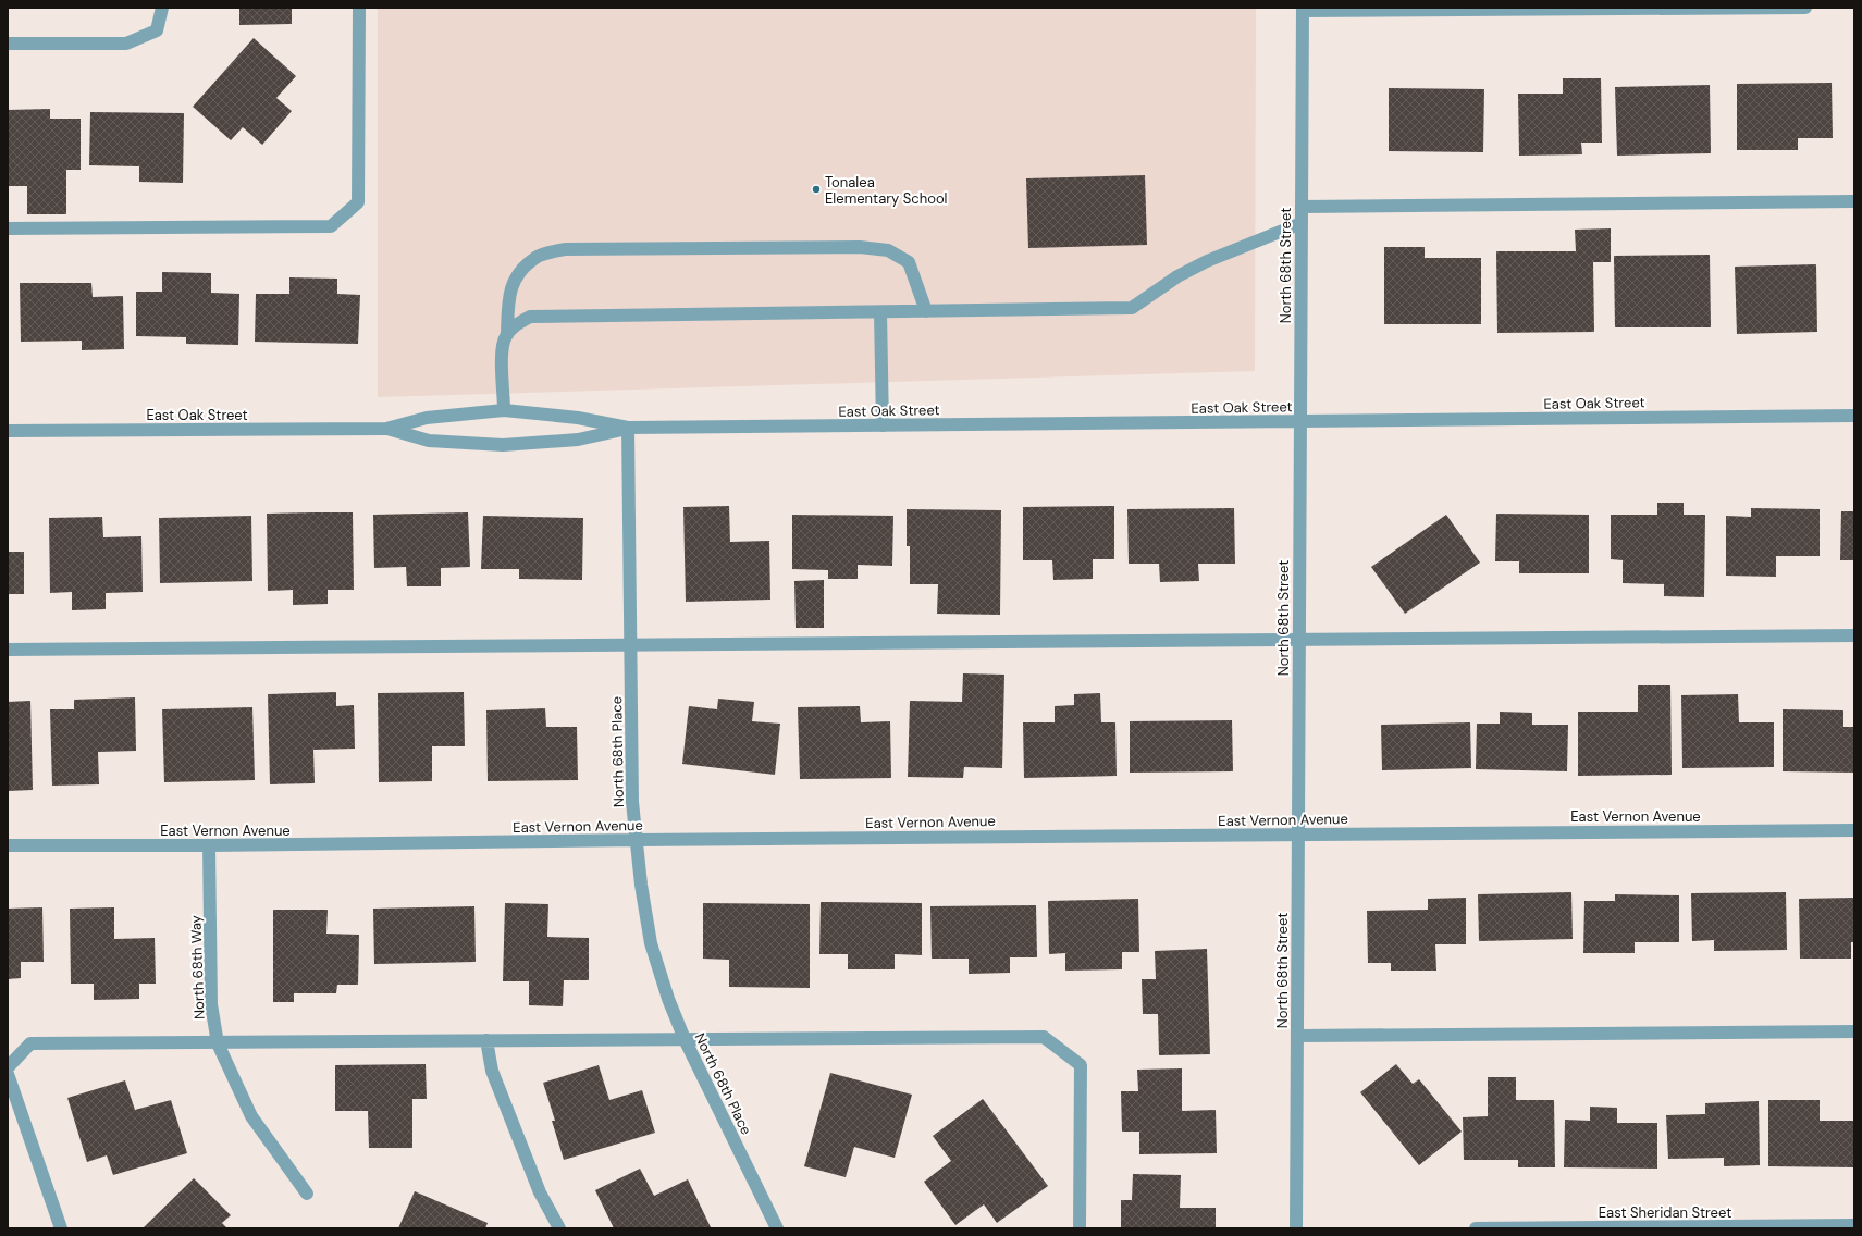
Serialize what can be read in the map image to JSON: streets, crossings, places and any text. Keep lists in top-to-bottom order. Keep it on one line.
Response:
{"streets":{"street":["North 68th Street","East Oak Street","North 68th Place","East Vernon Avenue","North 68th Way","East Sheridan Street"]},"crossings":[["North 68th Street","East Oak Street"],["North 68th Street","East Vernon Avenue"],["East Oak Street","North 68th Place"],["North 68th Place","East Vernon Avenue"],["East Vernon Avenue","North 68th Way"]],"places":["Tonalea Elementary School"]}
